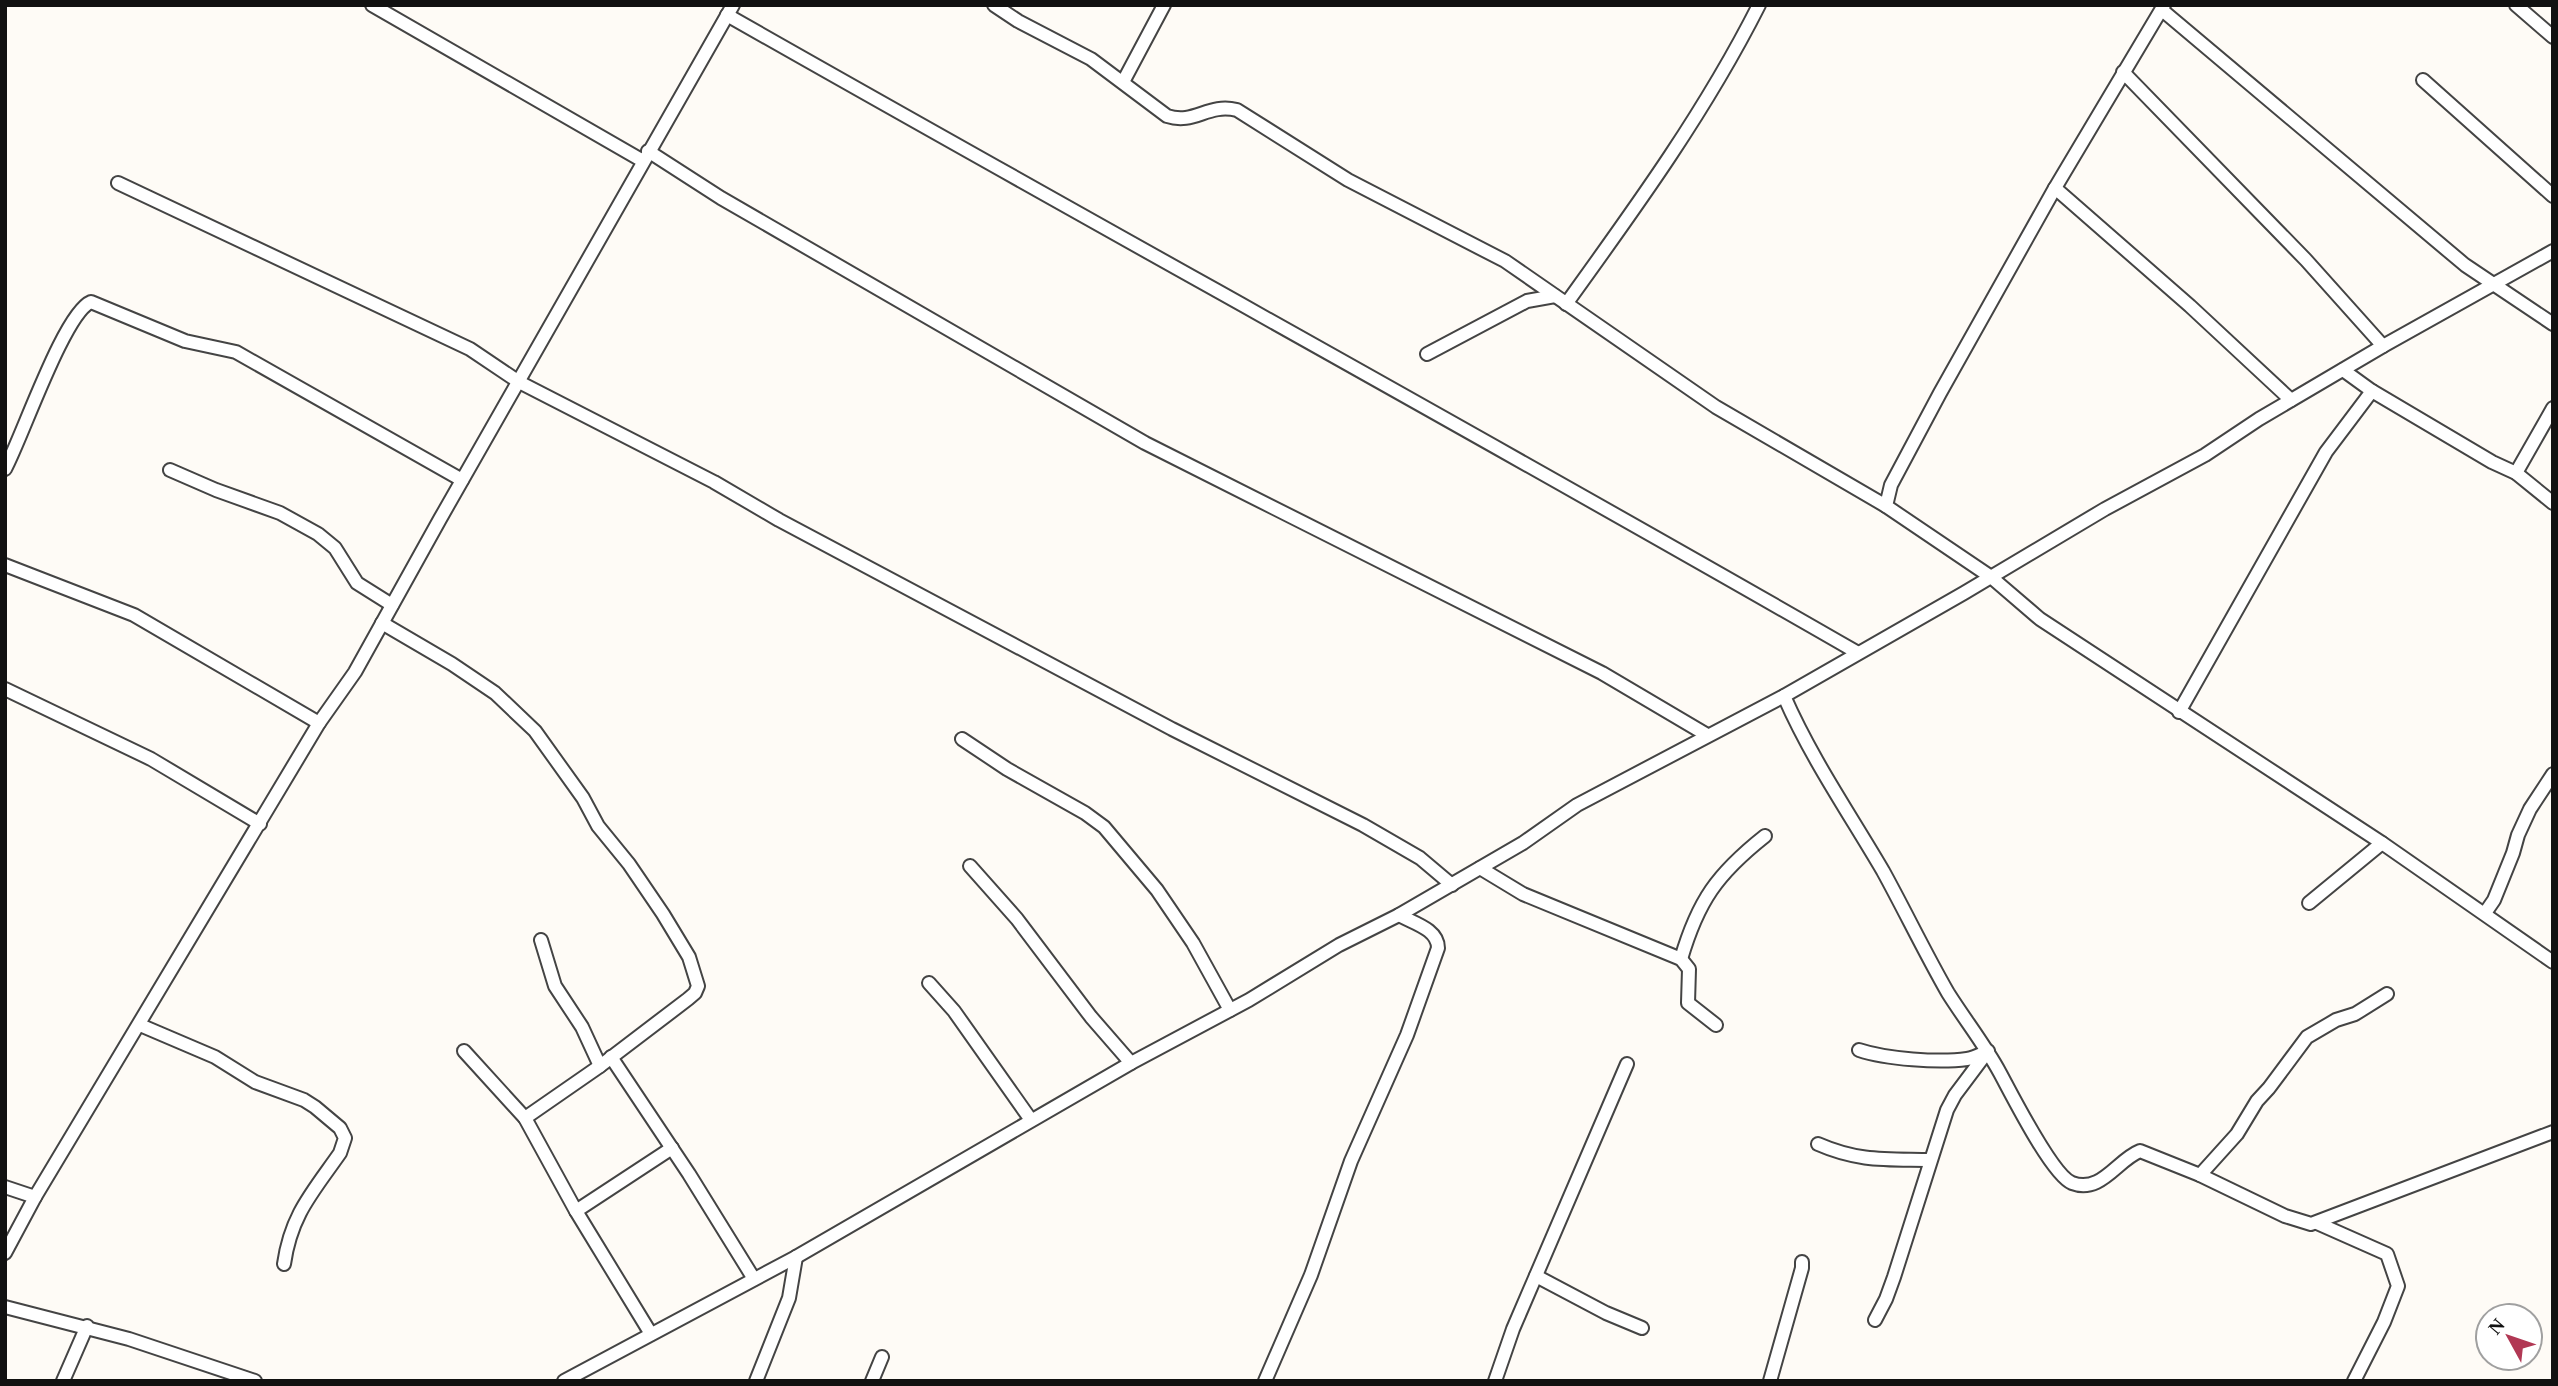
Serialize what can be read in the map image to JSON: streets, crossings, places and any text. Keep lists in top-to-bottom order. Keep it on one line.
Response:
{"north":"top left"}
